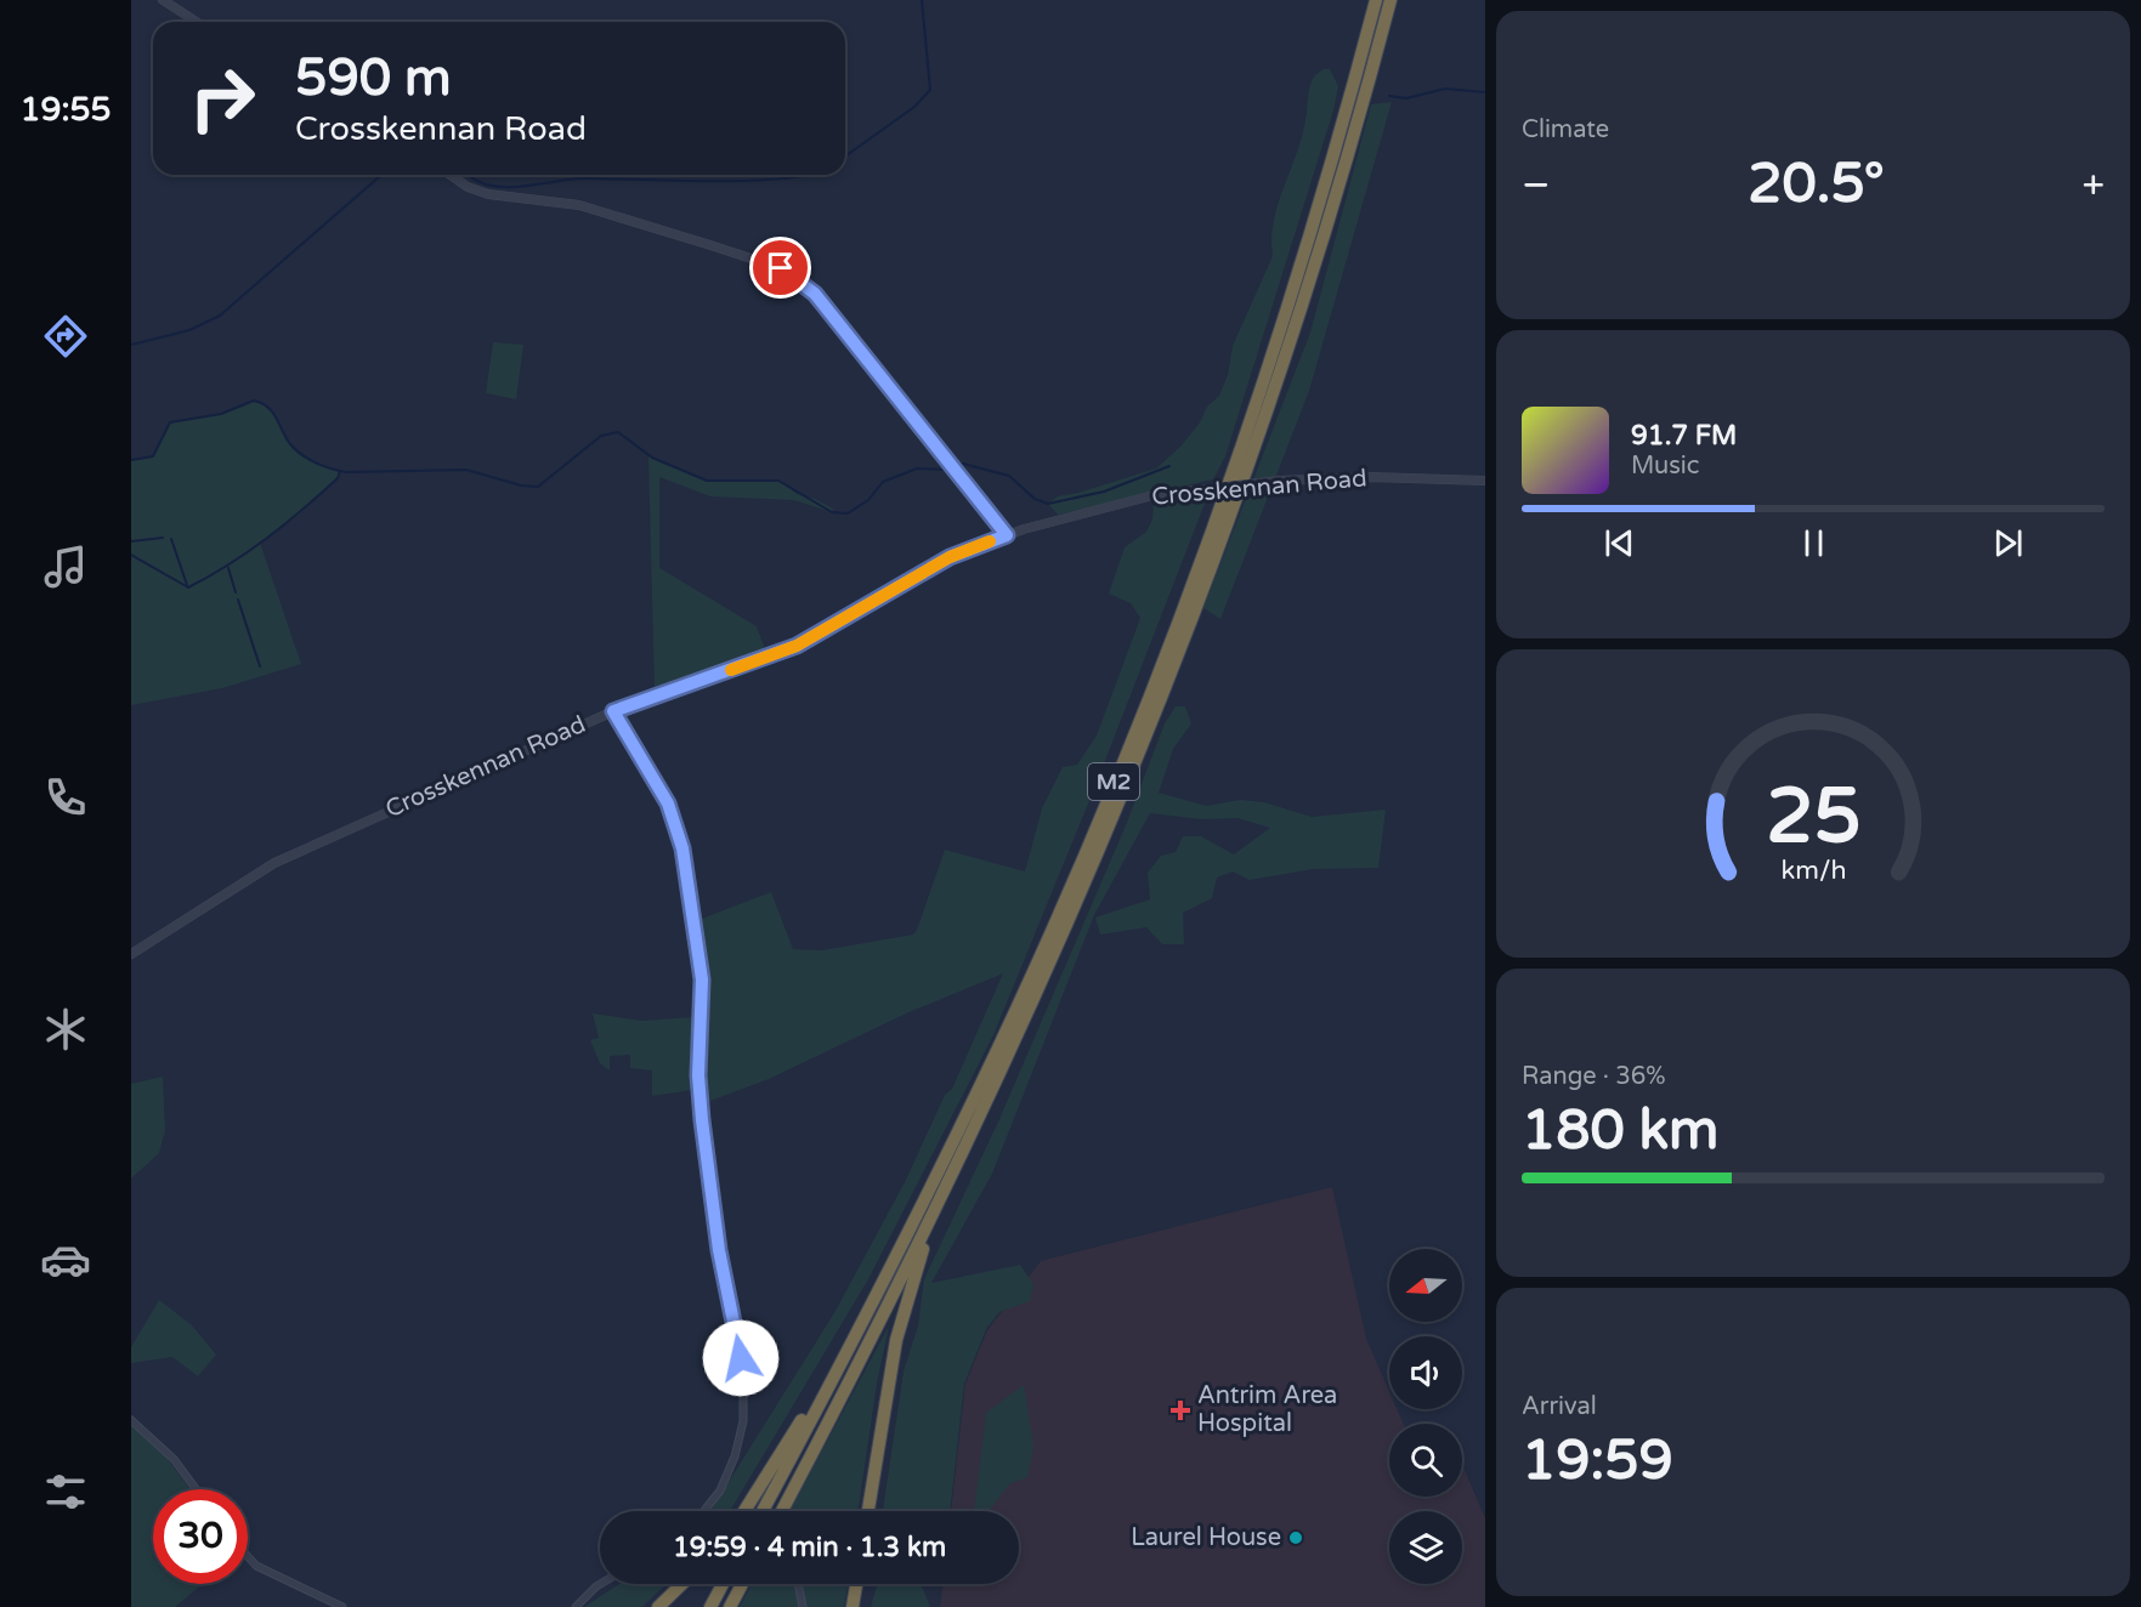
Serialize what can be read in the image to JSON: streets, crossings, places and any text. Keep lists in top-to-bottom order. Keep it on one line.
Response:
{"streets":{"highway":["M2"],"street":["Crosskennan Road"]},"places":{"health":["Antrim Area Hospital"],"other":["Laurel House"]},"north":"left","page":{"tabs":"19:55","tile":["Climate",["Range · 36%","180 km"],["Arrival","19:59"]],"turn":["590 m","Crosskennan Road"],"heat":["−","20.5°","+"],"song":["91.7 FM","Music"],"limit":"30","trip":"19:59 · 4 min · 1.3 km","gauge":["25","km/h"]}}
